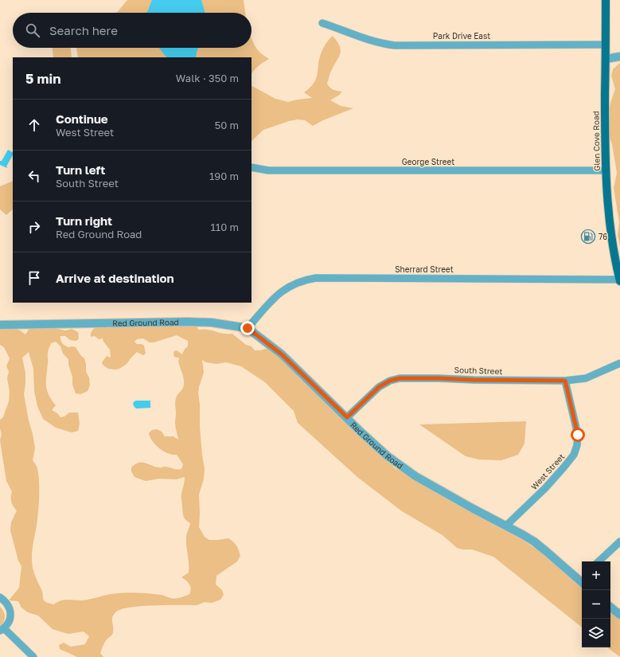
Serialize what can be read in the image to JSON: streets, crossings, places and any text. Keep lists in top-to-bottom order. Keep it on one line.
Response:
{"streets":{"main road":["Glen Cove Road"],"street":["Park Drive East","George Street","Sherrard Street","Red Ground Road","South Street","West Street"]},"crossings":[["Park Drive East","Glen Cove Road"],["Glen Cove Road","George Street"],["Glen Cove Road","Sherrard Street"],["Sherrard Street","Red Ground Road"],["Red Ground Road","South Street"],["Red Ground Road","West Street"],["South Street","West Street"]],"places":{"fuel station":["76"]},"page":{"search":"Search here","heading":["5 min","Walk · 350 m"],"list":[["Continue","West Street","50 m"],["Turn left","South Street","190 m"],["Turn right","Red Ground Road","110 m"],"Arrive at destination"],"map_buttons":["+","−"]}}
